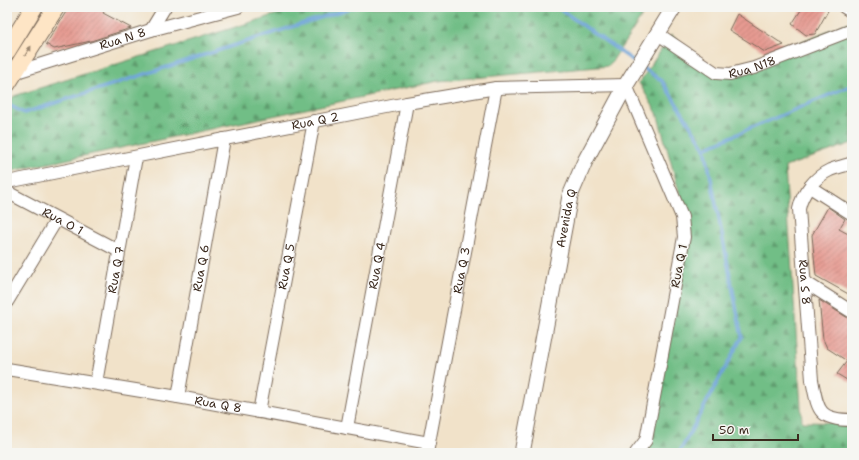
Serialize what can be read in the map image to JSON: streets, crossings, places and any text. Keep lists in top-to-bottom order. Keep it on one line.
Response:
{"streets":{"street":["Rua N 8","Rua N18","Rua Q 2","Avenida Q","Rua O 1","Rua Q 4","Rua Q 1","Rua Q 5","Rua Q 6","Rua Q 7","Rua Q 3","Rua S 8","Rua Q 8"]},"crossings":[["Rua N18","Avenida Q"],["Rua Q 2","Avenida Q"],["Rua Q 2","Rua Q 4"],["Rua Q 2","Rua Q 1"],["Rua Q 2","Rua Q 5"],["Rua Q 2","Rua Q 6"],["Rua Q 2","Rua Q 7"],["Rua Q 2","Rua Q 3"],["Avenida Q","Rua Q 1"],["Rua O 1","Rua Q 7"],["Rua Q 4","Rua Q 8"],["Rua Q 5","Rua Q 8"],["Rua Q 6","Rua Q 8"],["Rua Q 7","Rua Q 8"],["Rua Q 3","Rua Q 8"]],"scale_bar":"50 m"}
